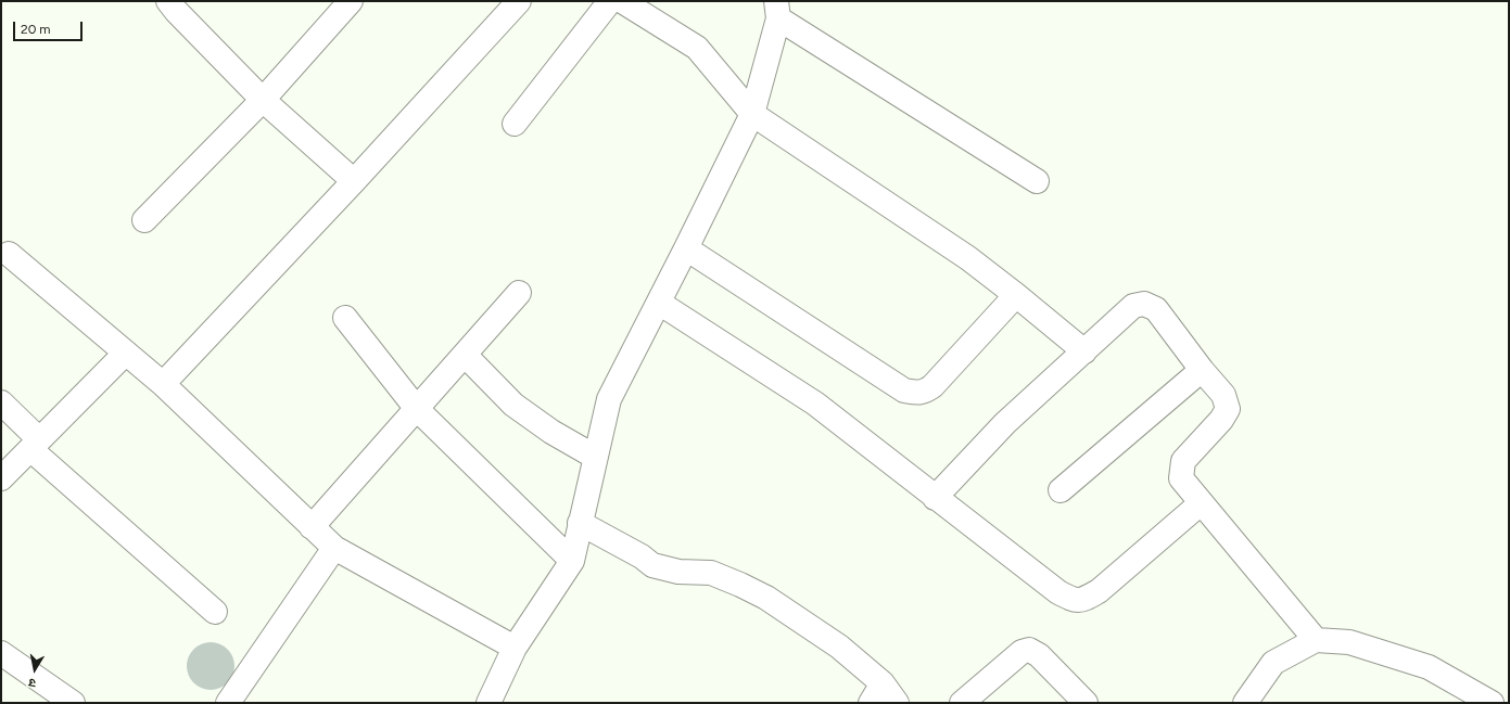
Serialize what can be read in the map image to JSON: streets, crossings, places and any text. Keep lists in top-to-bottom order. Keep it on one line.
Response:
{"scale_bar":"20 m","north":"bottom"}
